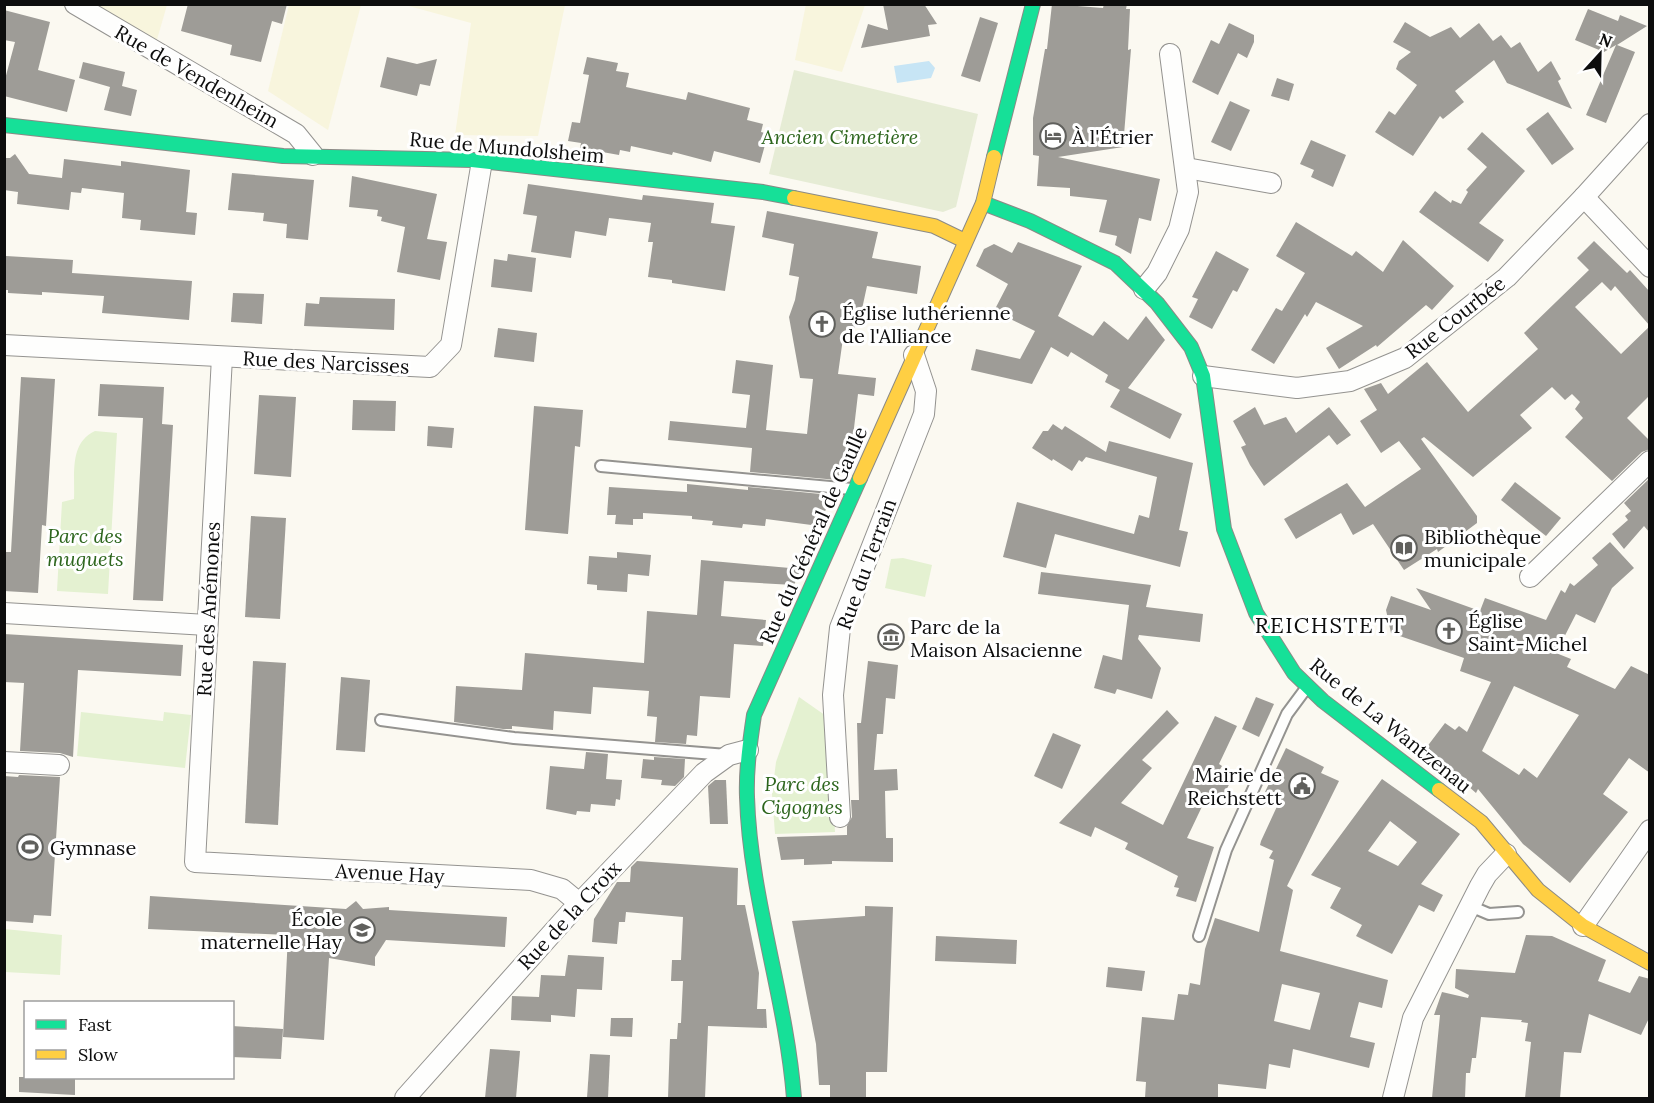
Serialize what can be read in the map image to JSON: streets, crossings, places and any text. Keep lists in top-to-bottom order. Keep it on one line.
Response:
{"streets":{"street":["Rue de Vendenheim","Rue de Mundolsheim","Rue Courbée","Rue des Narcisses","Rue du Général de Gaulle","Rue du Terrain","Rue des Anémones","Rue de La Wantzenau","Avenue Hay","Rue de la Croix"]},"crossings":[["Rue de Vendenheim","Rue de Mundolsheim"],["Rue de Mundolsheim","Rue des Narcisses"],["Rue de Mundolsheim","Rue du Général de Gaulle"],["Rue Courbée","Rue de La Wantzenau"],["Rue des Narcisses","Rue des Anémones"],["Rue du Général de Gaulle","Rue du Terrain"],["Rue du Général de Gaulle","Rue de La Wantzenau"],["Rue du Général de Gaulle","Rue de la Croix"],["Rue des Anémones","Avenue Hay"],["Avenue Hay","Rue de la Croix"]],"districts":["REICHSTETT"],"parks":["Ancien Cimetière","Parc des muguets","Parc des Cigognes"],"places":{"hotel":["À l'Étrier"],"church":["Église luthérienne de l'Alliance","Église Saint-Michel"],"library":["Bibliothèque municipale"],"museum":["Parc de la Maison Alsacienne"],"public building":["Mairie de Reichstett"],"sports":["Gymnase"],"school or university":["École maternelle Hay"]},"legend":["Fast","Slow"],"north":"top"}
